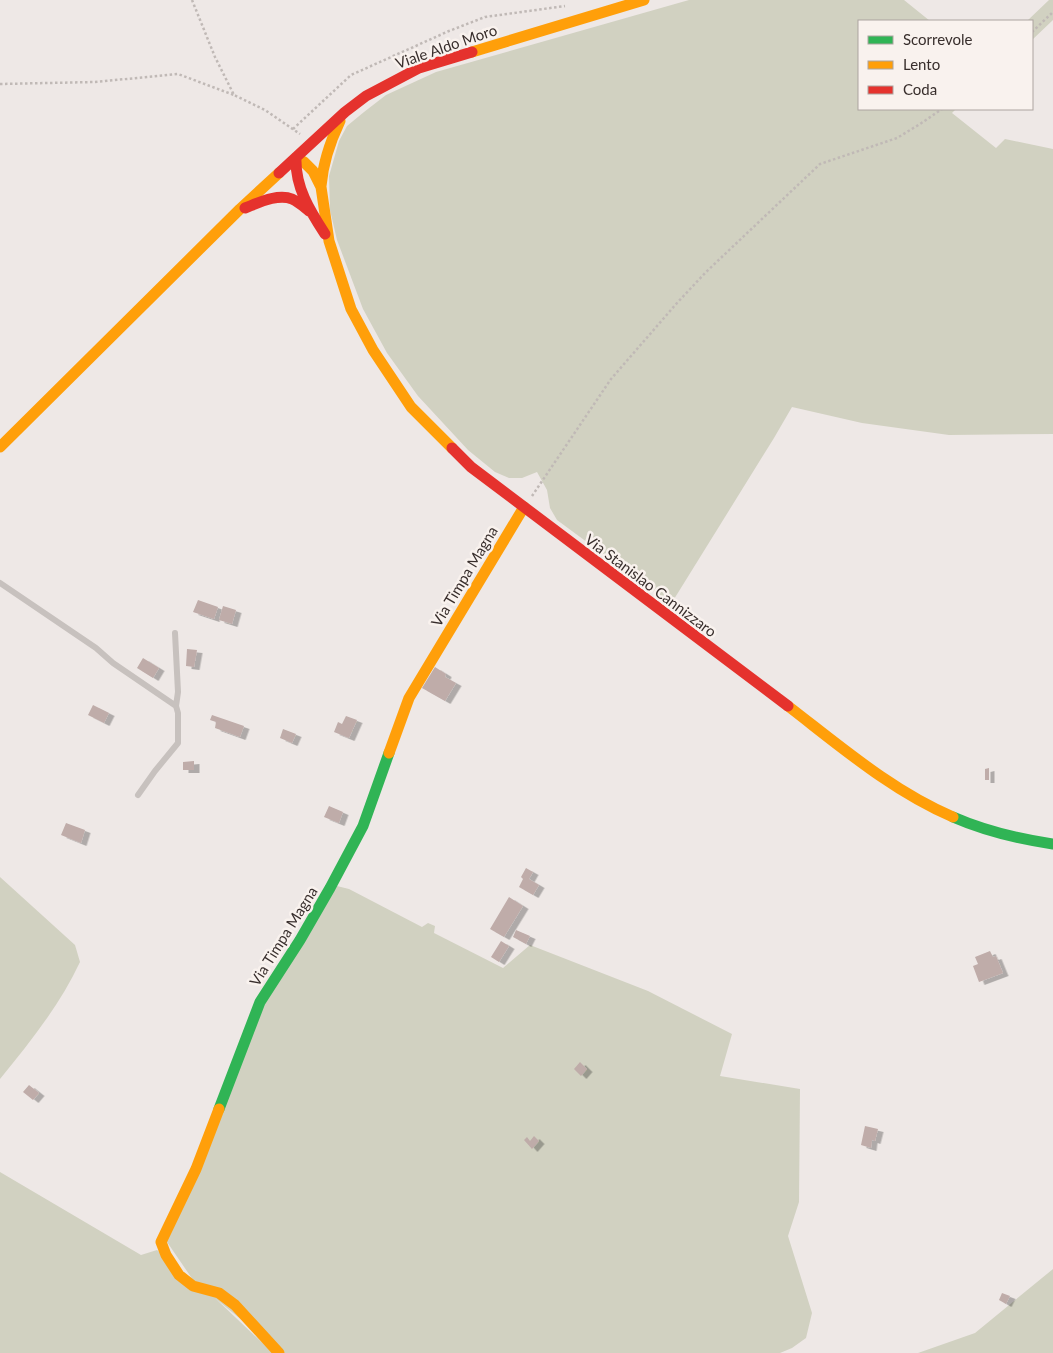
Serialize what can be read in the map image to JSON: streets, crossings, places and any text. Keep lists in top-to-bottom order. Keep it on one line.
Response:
{"streets":{"street":["Viale Aldo Moro","Via Timpa Magna","Via Stanislao Cannizzaro"]},"crossings":[["Via Timpa Magna","Via Stanislao Cannizzaro"]],"legend":["Scorrevole","Lento","Coda"]}
